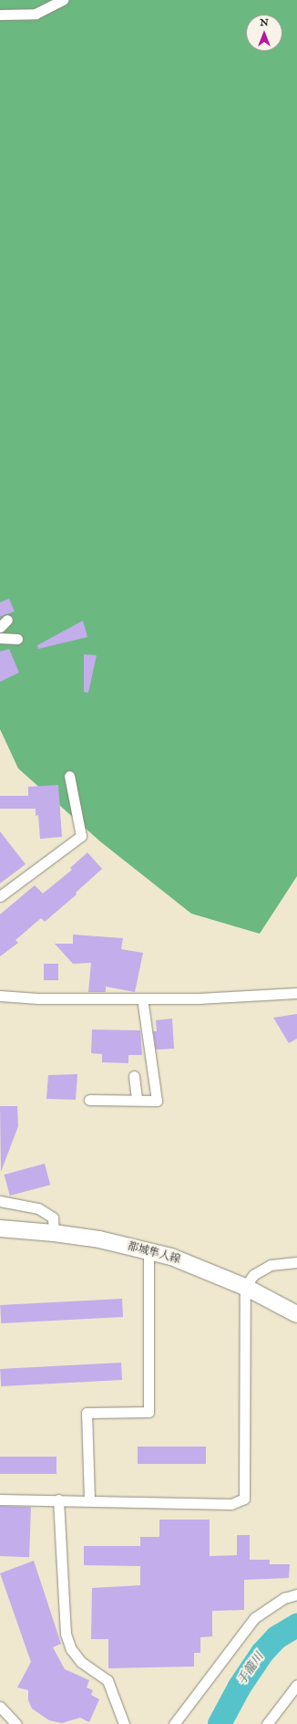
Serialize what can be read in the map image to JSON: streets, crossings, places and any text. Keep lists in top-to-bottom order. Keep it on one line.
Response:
{"streets":{"main road":["都城隼人線"]},"water":["手籠川"],"north":"top"}
